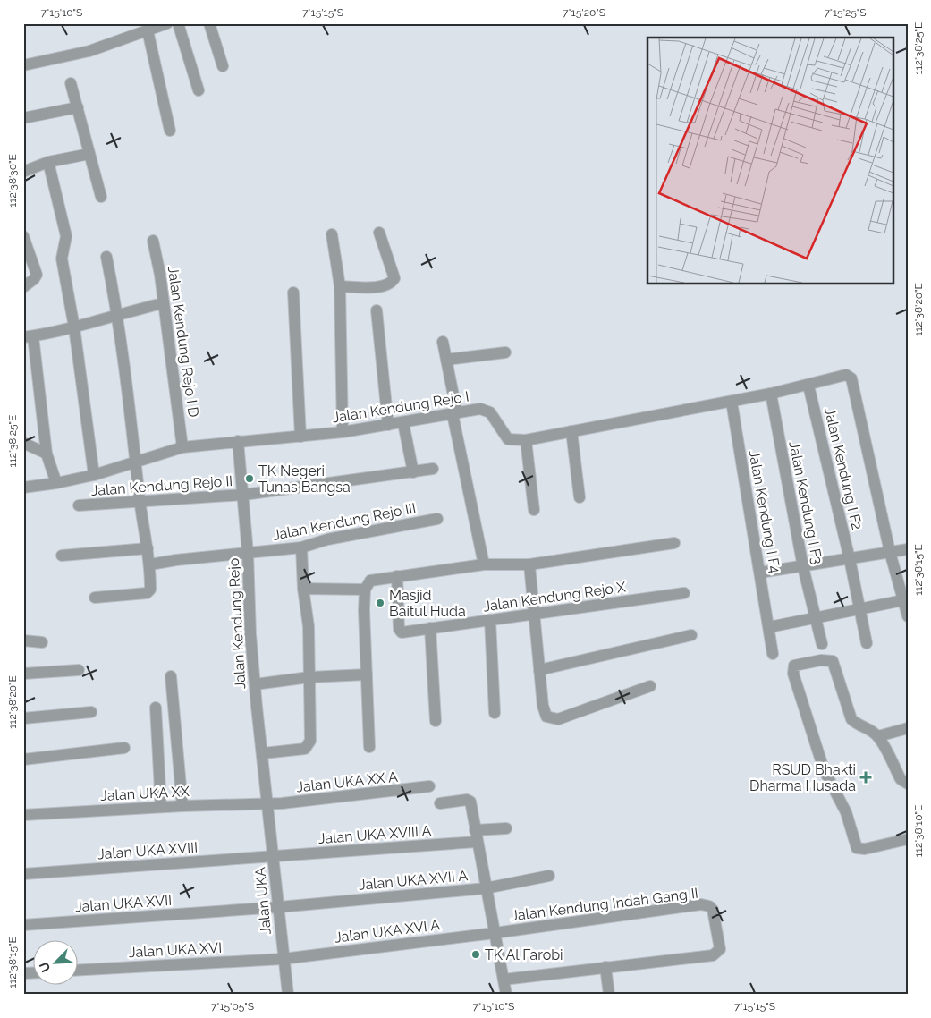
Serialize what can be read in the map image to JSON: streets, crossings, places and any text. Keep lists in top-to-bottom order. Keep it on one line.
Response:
{"streets":{"street":["Jalan Kendung Rejo I D","Jalan Kendung Rejo I","Jalan Kendung I F2","Jalan Kendung Rejo II","Jalan Kendung I F3","Jalan Kendung I F4","Jalan Kendung Rejo III","Jalan Kendung Rejo X","Jalan Kendung Rejo","Jalan UKA XX A","Jalan UKA XX","Jalan UKA XVIII A","Jalan UKA XVIII","Jalan UKA XVII A","Jalan UKA","Jalan UKA XVII","Jalan Kendung Indah Gang II","Jalan UKA XVI A","Jalan UKA XVI"]},"crossings":[["Jalan Kendung Rejo I D","Jalan Kendung Rejo I"],["Jalan Kendung Rejo I","Jalan Kendung I F2"],["Jalan Kendung Rejo I","Jalan Kendung I F3"],["Jalan Kendung Rejo I","Jalan Kendung I F4"],["Jalan Kendung Rejo I","Jalan Kendung Rejo"],["Jalan Kendung Rejo II","Jalan Kendung Rejo"],["Jalan Kendung Rejo III","Jalan Kendung Rejo"],["Jalan Kendung Rejo","Jalan UKA XX A"],["Jalan Kendung Rejo","Jalan UKA XX"],["Jalan Kendung Rejo","Jalan UKA"],["Jalan UKA XX A","Jalan UKA XX"],["Jalan UKA XX A","Jalan UKA"],["Jalan UKA XX","Jalan UKA"],["Jalan UKA XVIII A","Jalan UKA XVIII"],["Jalan UKA XVIII A","Jalan UKA"],["Jalan UKA XVIII","Jalan UKA"],["Jalan UKA XVII A","Jalan UKA"],["Jalan UKA XVII A","Jalan UKA XVII"],["Jalan UKA","Jalan UKA XVII"],["Jalan UKA","Jalan UKA XVI A"],["Jalan UKA","Jalan UKA XVI"],["Jalan Kendung Indah Gang II","Jalan UKA XVI A"],["Jalan UKA XVI A","Jalan UKA XVI"]],"places":{"other":["TK Negeri Tunas Bangsa","Masjid Baitul Huda","TK Al Farobi"],"health":["RSUD Bhakti Dharma Husada"]},"north":"bottom left","coordinates":["7°15'10\"S","7°15'15\"S","7°15'20\"S","7°15'25\"S","112°38'25\"E","112°38'30\"E","112°38'20\"E","112°38'15\"E","112°38'10\"E","7°15'05\"S"]}
